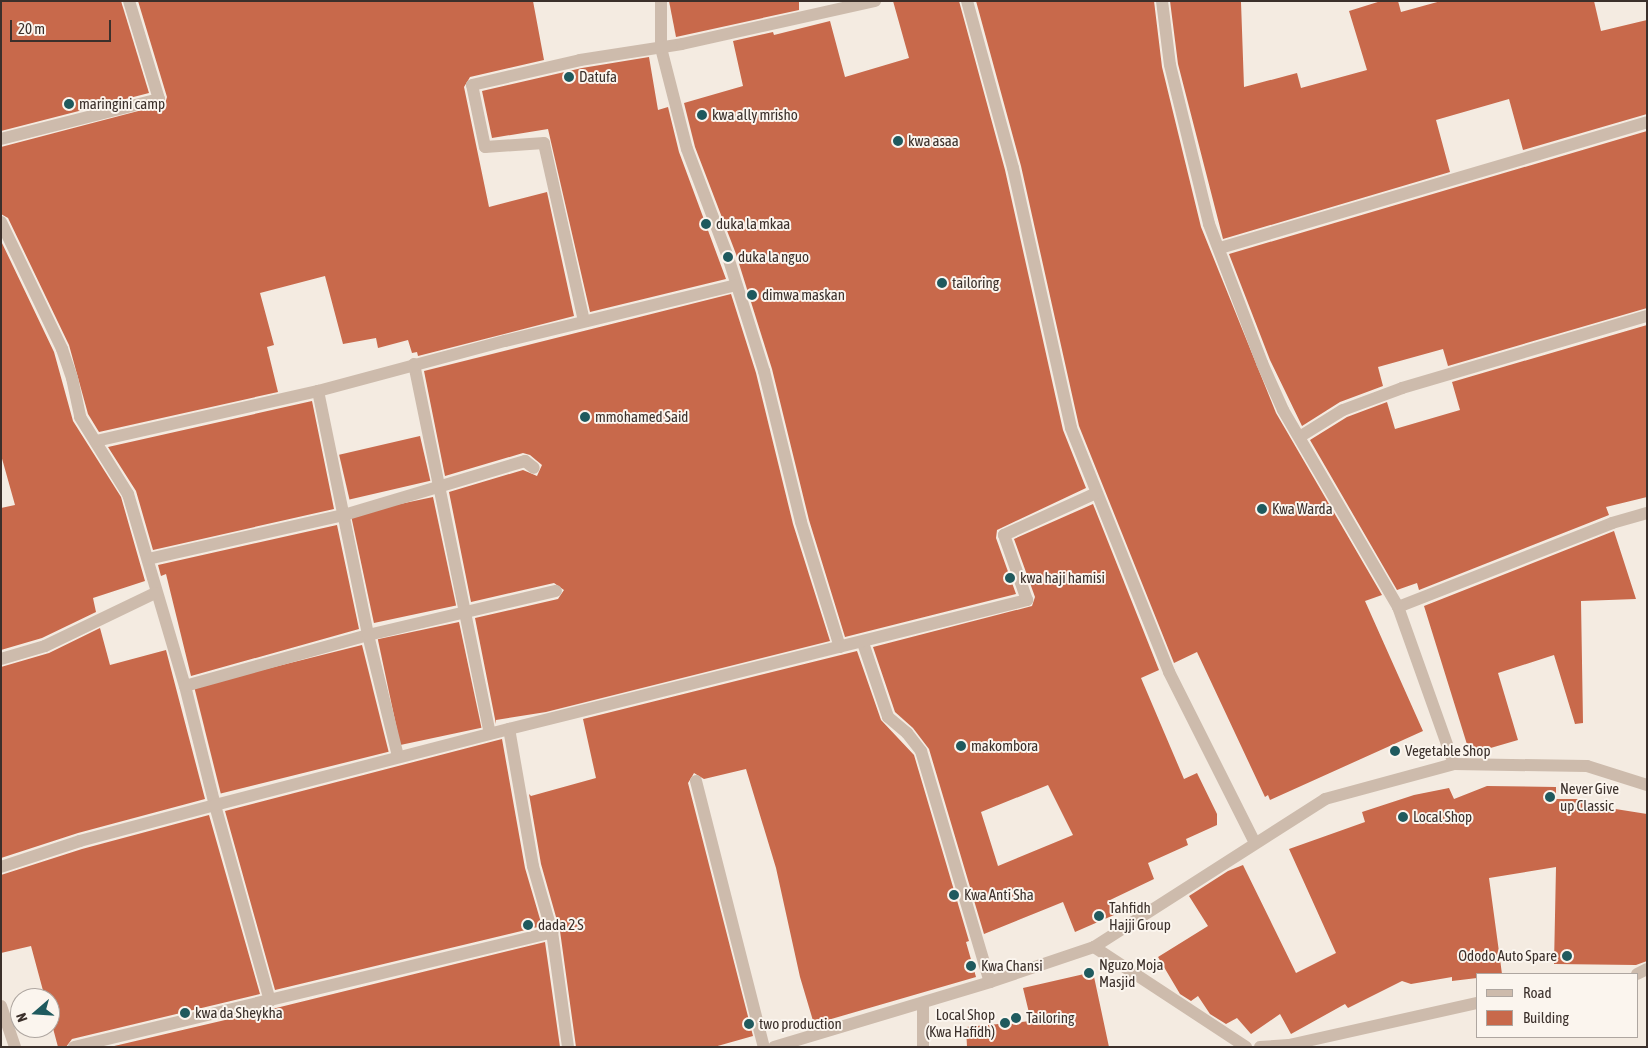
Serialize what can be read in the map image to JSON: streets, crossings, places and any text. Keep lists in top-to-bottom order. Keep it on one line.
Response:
{"places":["Datufa","maringini camp","kwa ally mrisho","kwa asaa","duka la mkaa","duka la nguo","tailoring","dimwa maskan","mmohamed Said","Kwa Warda","kwa haji hamisi","makombora","Vegetable Shop","Never Give up Classic","Local Shop","Kwa Anti Sha","Tahfidh Hajji Group","dada 2 S","Ododo Auto Spare","Kwa Chansi","Nguzo Moja Masjid","kwa da Sheykha","Tailoring","Local Shop (Kwa Hafidh)","two production"],"legend":["Road","Building"],"scale_bar":"20 m","north":"left"}
